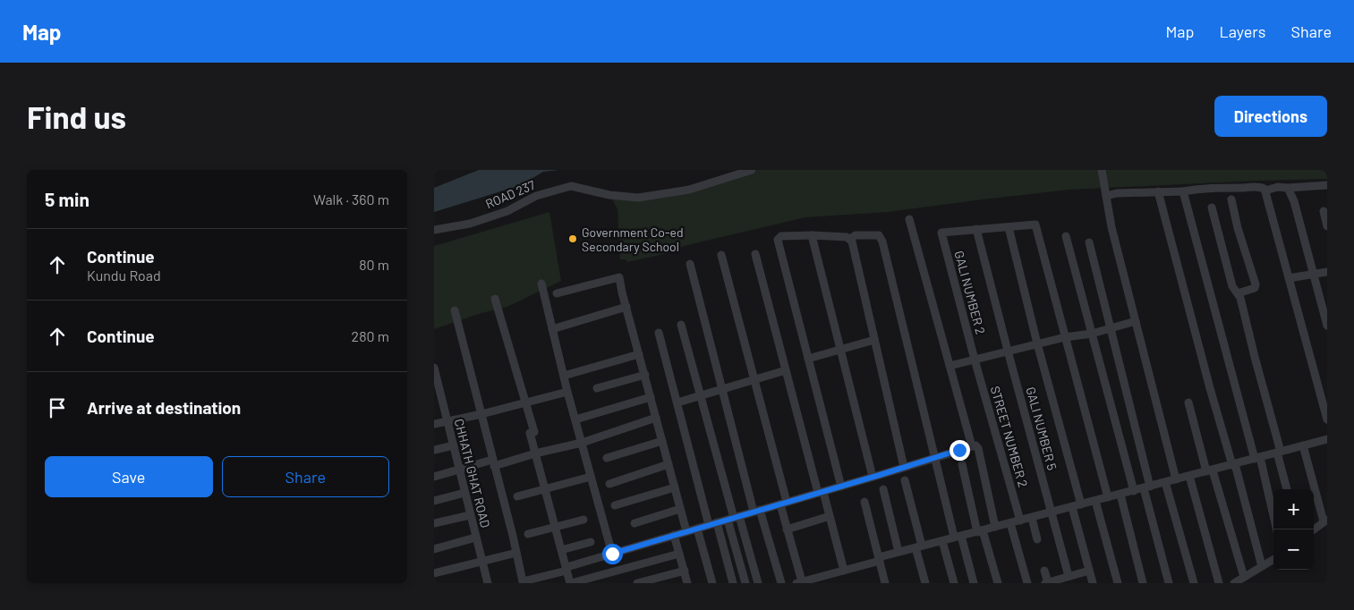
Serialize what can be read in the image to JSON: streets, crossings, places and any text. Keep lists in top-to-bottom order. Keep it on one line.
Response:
{"streets":{"street":["ROAD 237","GALI NUMBER 2","GALI NUMBER 5","STREET NUMBER 2","CHHATH GHAT ROAD"]},"crossings":[["GALI NUMBER 2","GALI NUMBER 5"],["GALI NUMBER 2","STREET NUMBER 2"]],"places":["Government Co-ed Secondary School"],"page":{"header":"Map","nav":["Map","Layers","Share"],"buttons":["Directions",["Save","Share"]],"title":"Find us","heading":["5 min","Walk · 360 m"],"list":[["Continue","Kundu Road","80 m"],["Continue","280 m"],"Arrive at destination"],"map_buttons":["+","−"]}}
